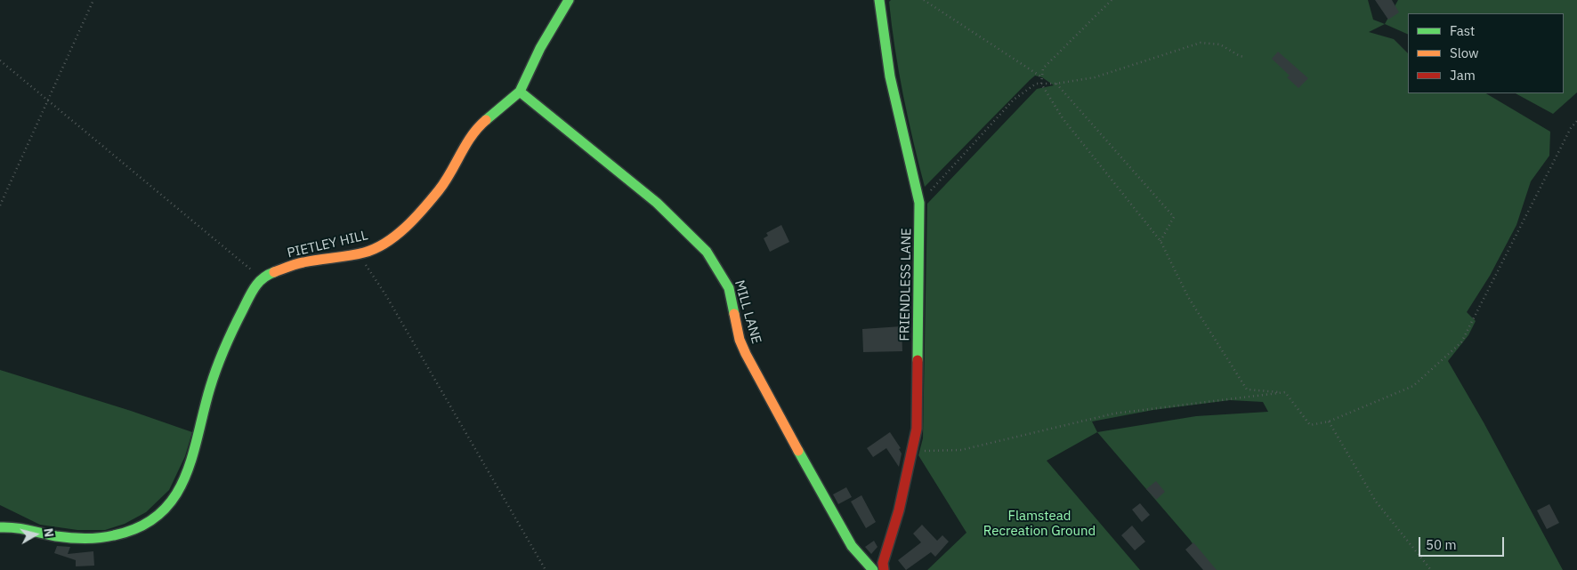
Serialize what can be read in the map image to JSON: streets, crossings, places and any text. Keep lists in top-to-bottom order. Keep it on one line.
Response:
{"streets":{"street":["PIETLEY HILL","FRIENDLESS LANE","MILL LANE"]},"crossings":[["PIETLEY HILL","MILL LANE"]],"parks":["Flamstead Recreation Ground"],"legend":["Fast","Slow","Jam"],"scale_bar":"50 m","north":"right"}
